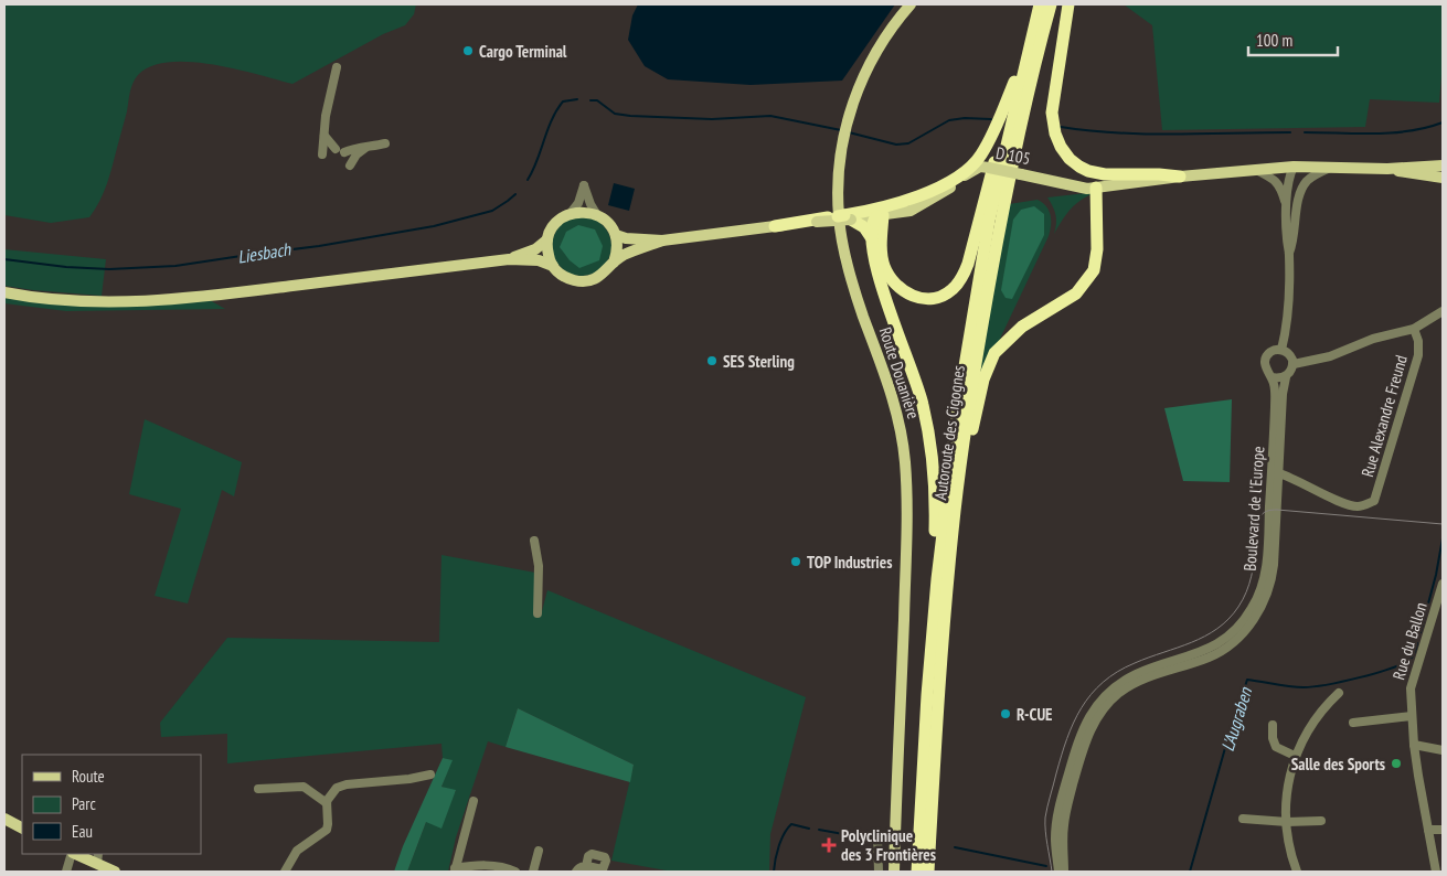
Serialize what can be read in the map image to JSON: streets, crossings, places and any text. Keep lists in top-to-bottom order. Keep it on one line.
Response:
{"streets":{"highway":["Autoroute des Cigognes"],"main road":["D 105","Route Douanière"],"street":["Rue Alexandre Freund","Boulevard de l'Europe","Rue du Ballon"]},"crossings":[["Rue Alexandre Freund","Boulevard de l'Europe"]],"water":["Liesbach","L'Augraben"],"places":{"other":["Cargo Terminal","SES Sterling","TOP Industries","R-CUE","Salle des Sports"],"health":["Polyclinique des 3 Frontières"]},"legend":["Route","Parc","Eau"],"scale_bar":"100 m"}
